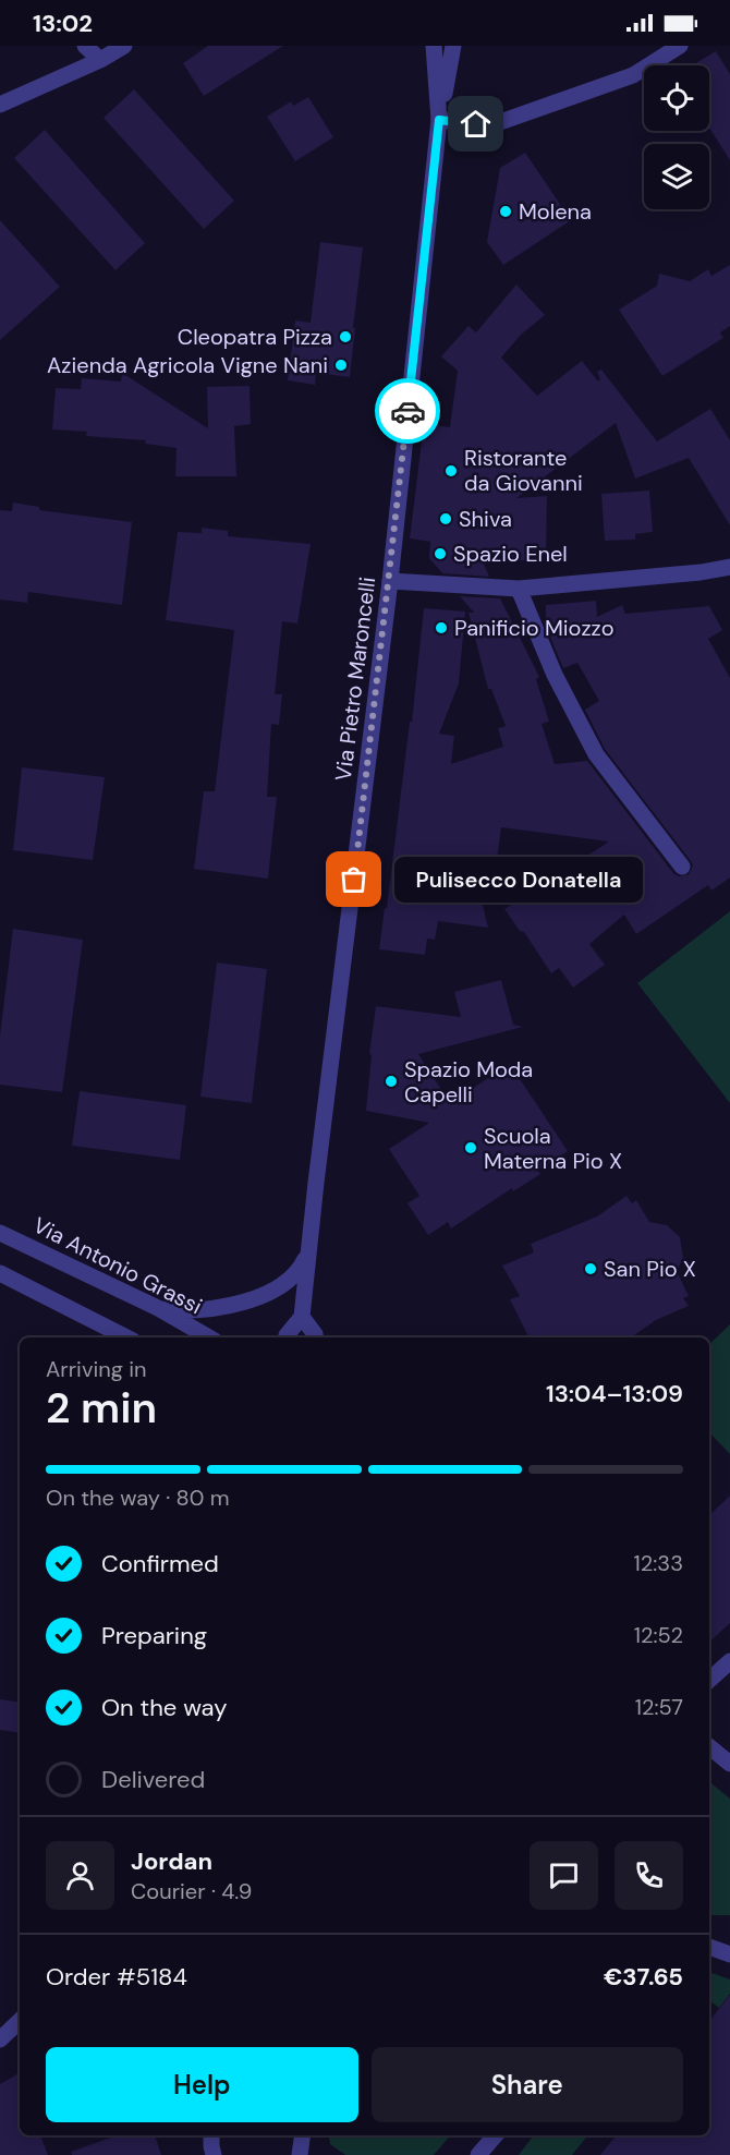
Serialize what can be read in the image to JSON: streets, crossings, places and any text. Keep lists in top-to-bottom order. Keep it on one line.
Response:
{"streets":{"street":["Via Pietro Maroncelli","Via Antonio Grassi"]},"places":["Molena","Cleopatra Pizza","Azienda Agricola Vigne Nani","Ristorante da Giovanni","Shiva","Spazio Enel","Panificio Miozzo","Pulisecco Donatella","Spazio Moda Capelli","Scuola Materna Pio X","San Pio X"],"page":{"status":"13:02","bubble":"Pulisecco Donatella","heading":["2 min","Arriving in","13:04–13:09"],"panel":["Jordan","Courier · 4.9","Order #5184","€37.65"],"bar":"On the way · 80 m","list":[["Confirmed","12:33"],["Preparing","12:52"],["On the way","12:57"],"Delivered"],"buttons":["Help","Share"]}}
